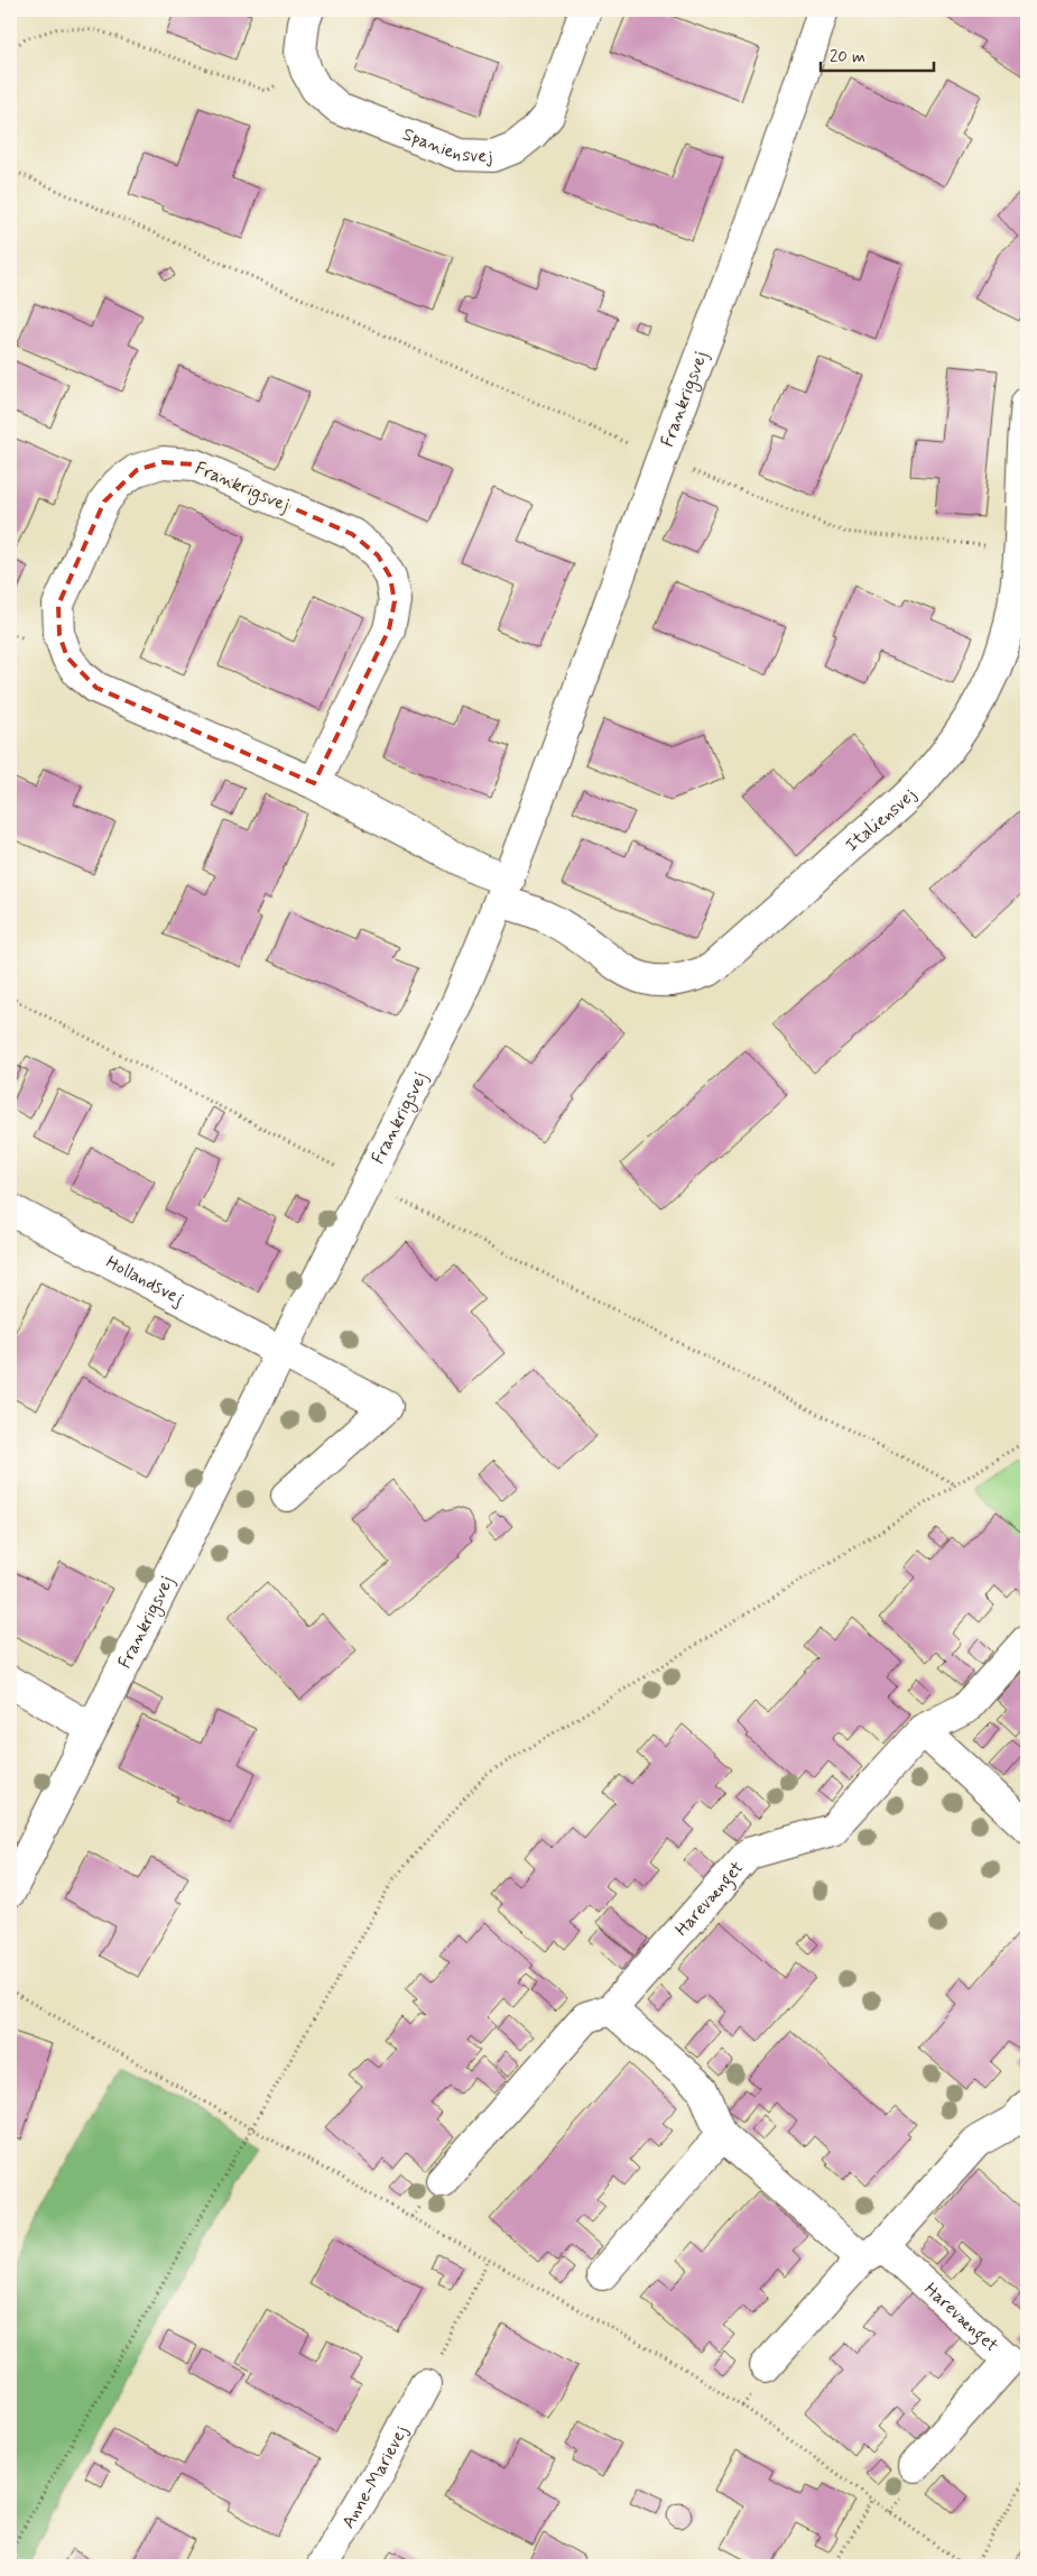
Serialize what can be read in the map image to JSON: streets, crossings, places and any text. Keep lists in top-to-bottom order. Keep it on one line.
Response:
{"streets":{"street":["Spaniensvej","Frankrigsvej","Italiensvej","Hollandsvej","Harevænget","Anne-Marievej"]},"crossings":[["Frankrigsvej","Italiensvej"],["Frankrigsvej","Hollandsvej"]],"scale_bar":"20 m"}
